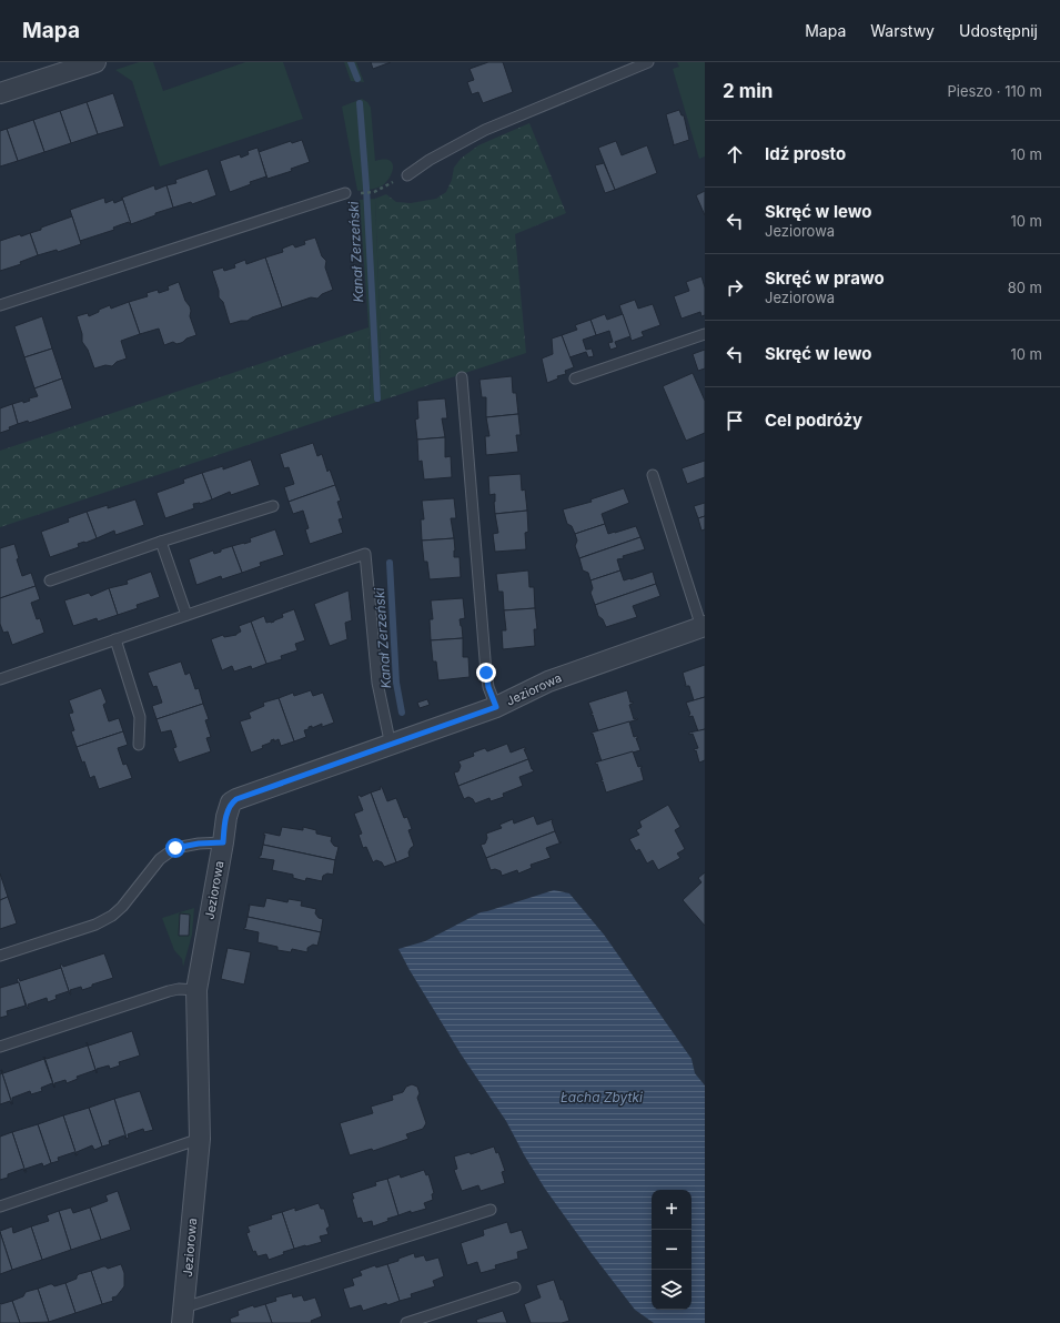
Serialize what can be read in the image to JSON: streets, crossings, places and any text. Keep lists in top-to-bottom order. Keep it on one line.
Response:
{"streets":{"street":["Jeziorowa"]},"water":["Kanał Zerzeński","Łacha Zbytki"],"page":{"header":"Mapa","nav":["Mapa","Warstwy","Udostępnij"],"heading":["2 min","Pieszo · 110 m"],"list":[["Idź prosto","10 m"],["Skręć w lewo","Jeziorowa","10 m"],["Skręć w prawo","Jeziorowa","80 m"],["Skręć w lewo","10 m"],"Cel podróży"],"map_buttons":["+","−"]}}
